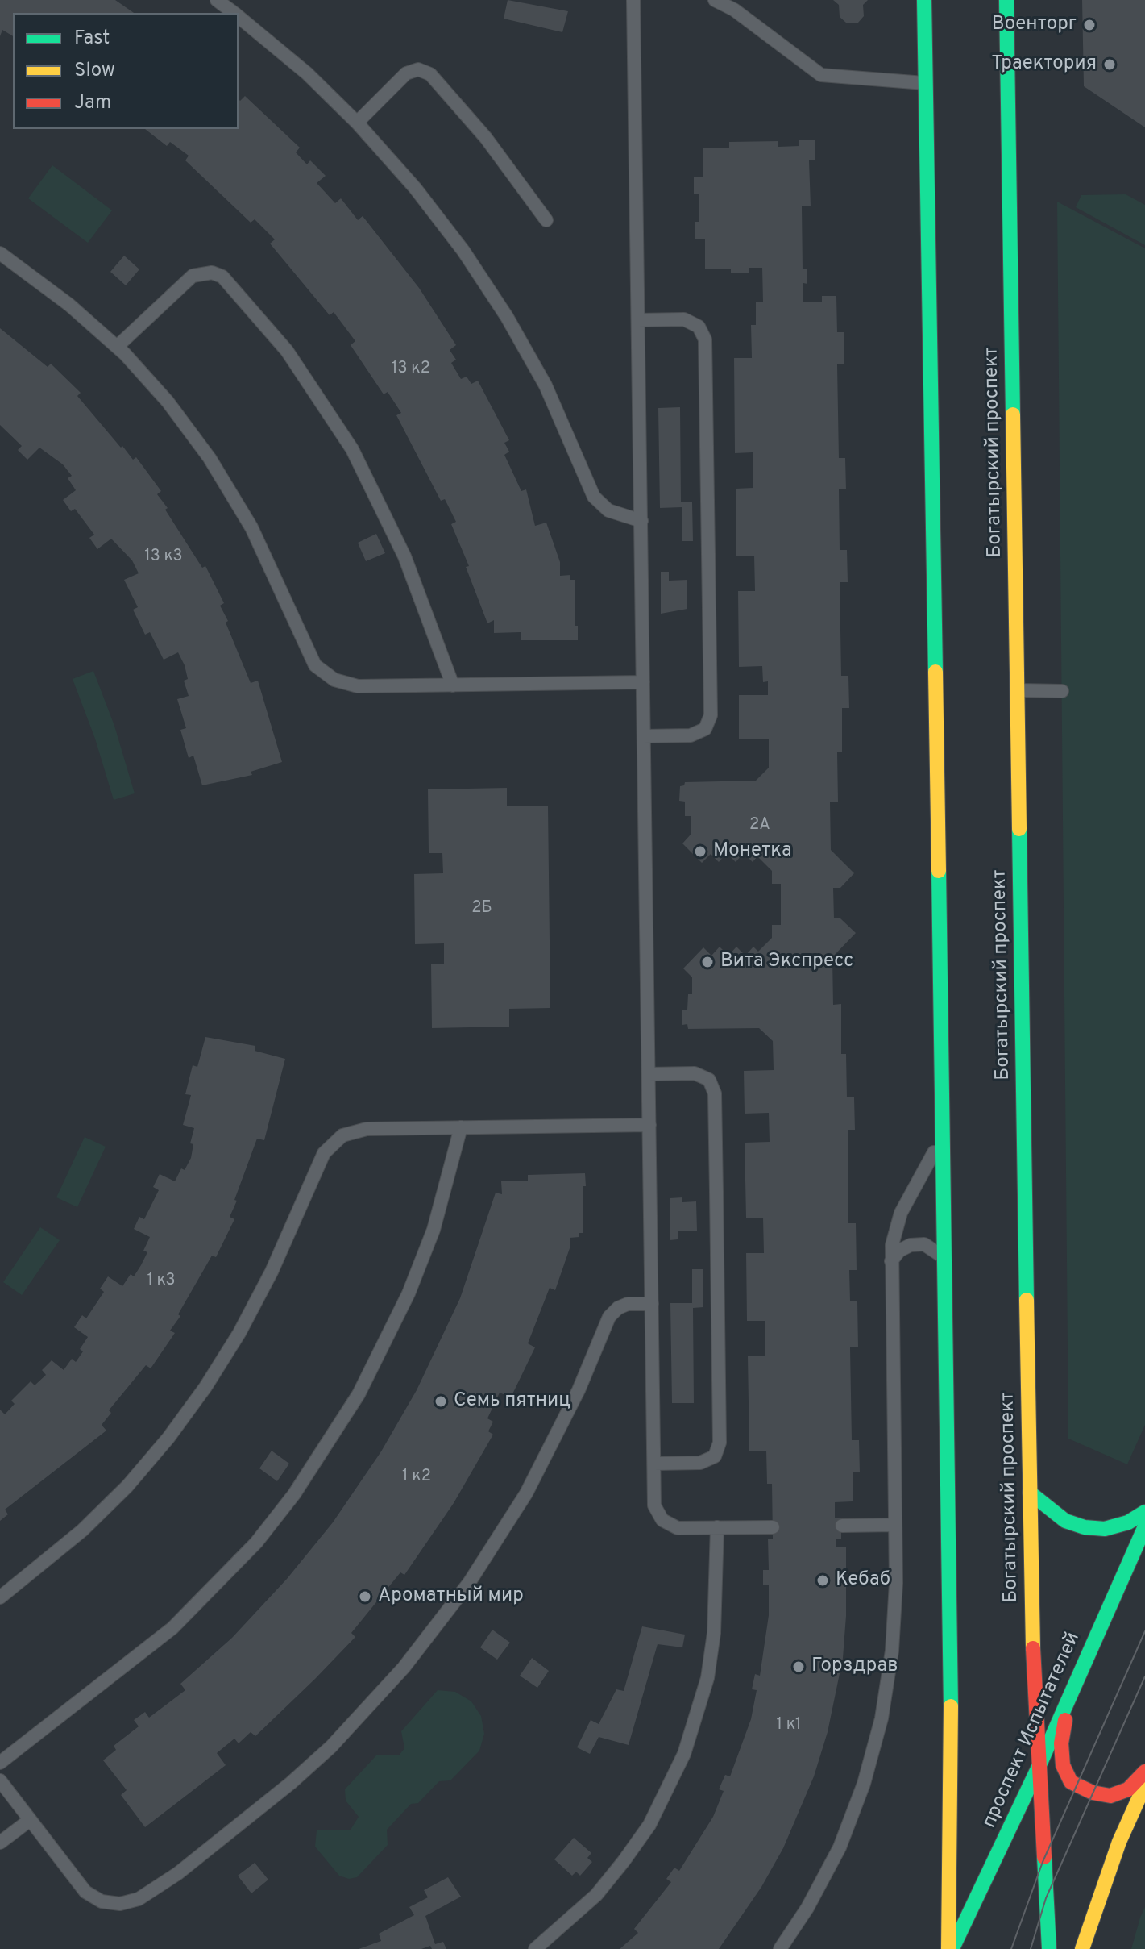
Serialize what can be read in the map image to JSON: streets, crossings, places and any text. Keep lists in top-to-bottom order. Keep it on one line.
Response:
{"streets":{"main road":["Богатырский проспект","проспект Испытателей"]},"crossings":[["Богатырский проспект","проспект Испытателей"]],"places":["Военторг","Траектория","Монетка","Вита Экспресс","Семь пятниц","Кебаб","Ароматный мир","Горздрав"],"house_numbers":["13 к2","13 к3","2А","2Б","1 к3","1 к2","1 к1"],"legend":["Fast","Slow","Jam"]}
